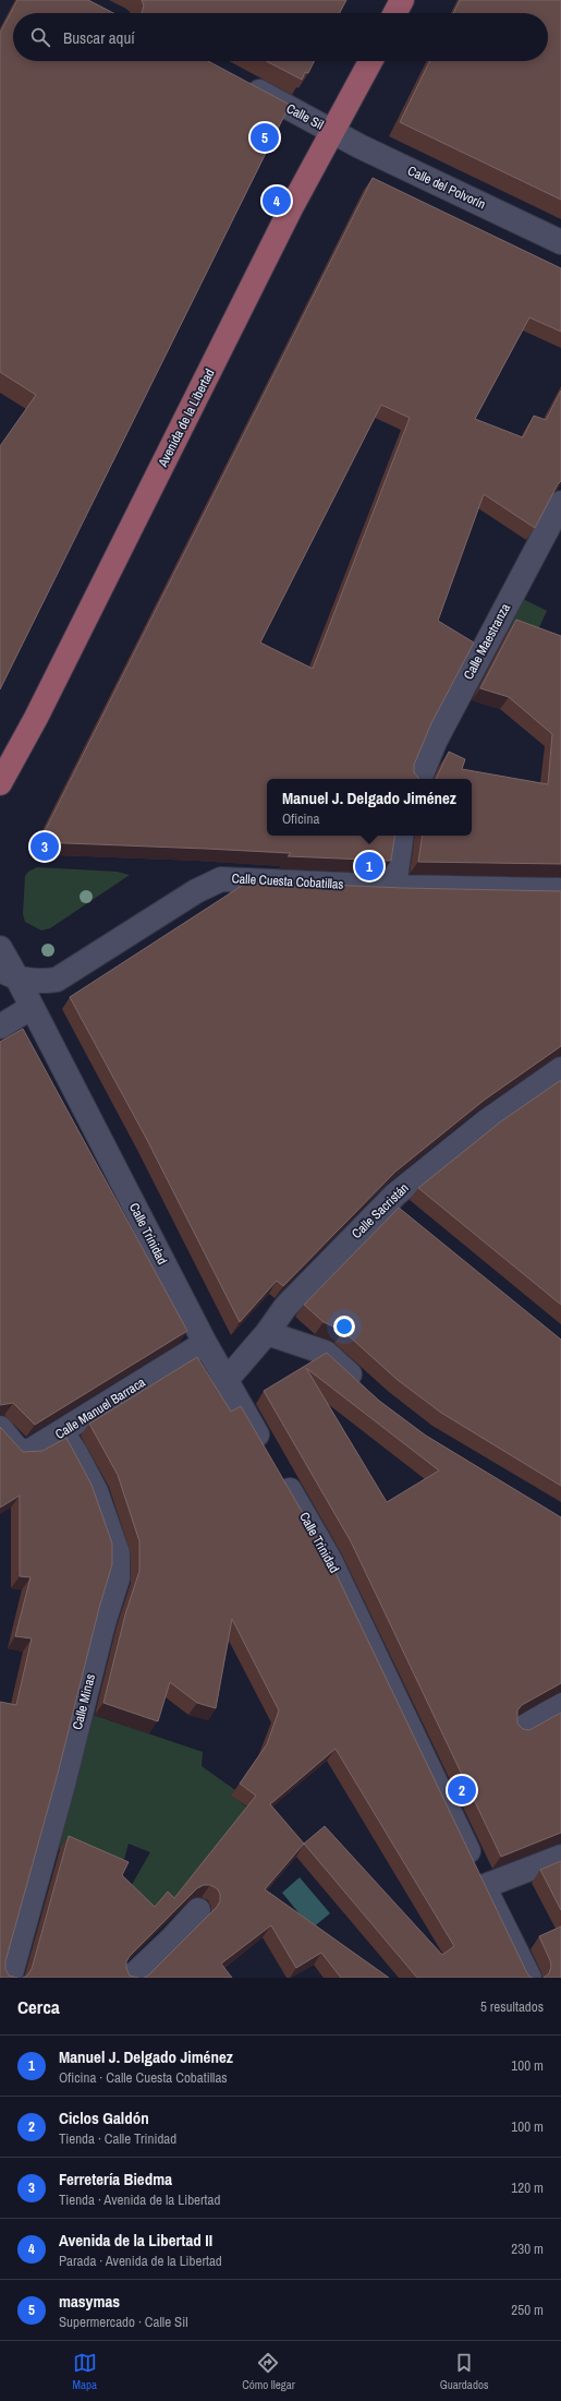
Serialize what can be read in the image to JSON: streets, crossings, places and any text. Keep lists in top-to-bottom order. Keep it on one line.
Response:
{"streets":{"main road":["Avenida de la Libertad"],"street":["Calle Sil","Calle del Polvorín","Calle Maestranza","Calle Cuesta Cobatillas","Calle Sacristán","Calle Trinidad","Calle Manuel Barraca","Calle Minas"]},"crossings":[["Calle Sil","Calle del Polvorín"],["Calle Sil","Avenida de la Libertad"],["Calle del Polvorín","Avenida de la Libertad"],["Calle Cuesta Cobatillas","Calle Trinidad"],["Calle Sacristán","Calle Trinidad"],["Calle Trinidad","Calle Manuel Barraca"],["Calle Manuel Barraca","Calle Minas"]],"page":{"search":"Buscar aquí","pins":["5","4","3","1","2"],"popup":["Manuel J. Delgado Jiménez","Oficina"],"heading":["Cerca","5 resultados"],"list":[{"mark":"1","name":"Manuel J. Delgado Jiménez","note":"Oficina · Calle Cuesta Cobatillas","value":"100 m"},{"mark":"2","name":"Ciclos Galdón","note":"Tienda · Calle Trinidad","value":"100 m"},{"mark":"3","name":"Ferretería Biedma","note":"Tienda · Avenida de la Libertad","value":"120 m"},{"mark":"4","name":"Avenida de la Libertad II","note":"Parada · Avenida de la Libertad","value":"230 m"},{"mark":"5","name":"masymas","note":"Supermercado · Calle Sil","value":"250 m"}],"nav":["Mapa","Cómo llegar","Guardados"]}}
